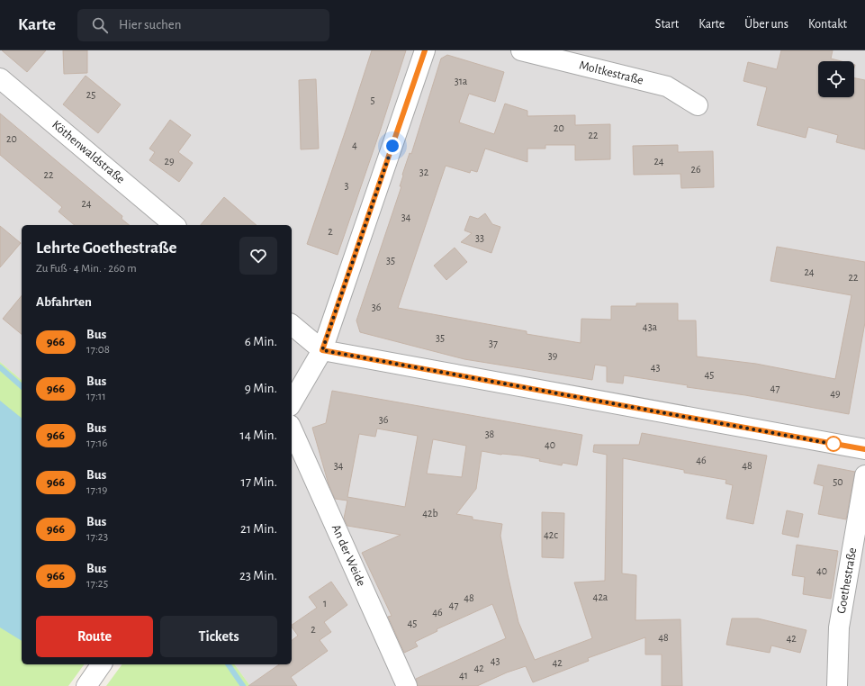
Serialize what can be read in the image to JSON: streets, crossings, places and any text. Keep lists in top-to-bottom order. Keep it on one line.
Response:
{"streets":{"street":["Moltkestraße","Köthenwaldstraße","An der Weide","Goethestraße"]},"lines":["bus line 966"],"house_numbers":["31a","25","5","20","22","20","4","29","24","26","32","22","3","24","34","2","33","35","24","22","36","43a","35","37","39","43","45","47","49","36","38","40","46","34","48","50","42b","42c","40","42a","48","1","47","46","45","2","48","42","43","42","42","41"],"page":{"header":"Karte","search":"Hier suchen","nav":["Start","Karte","Über uns","Kontakt"],"heading":[["Lehrte Goethestraße","Zu Fuß · 4 Min. · 260 m"],"Abfahrten"],"list":[{"mark":"966","name":"Bus","note":"17:08","value":"6 Min."},{"mark":"966","name":"Bus","note":"17:11","value":"9 Min."},{"mark":"966","name":"Bus","note":"17:16","value":"14 Min."},{"mark":"966","name":"Bus","note":"17:19","value":"17 Min."},{"mark":"966","name":"Bus","note":"17:23","value":"21 Min."},{"mark":"966","name":"Bus","note":"17:25","value":"23 Min."}],"buttons":["Route","Tickets"]}}
